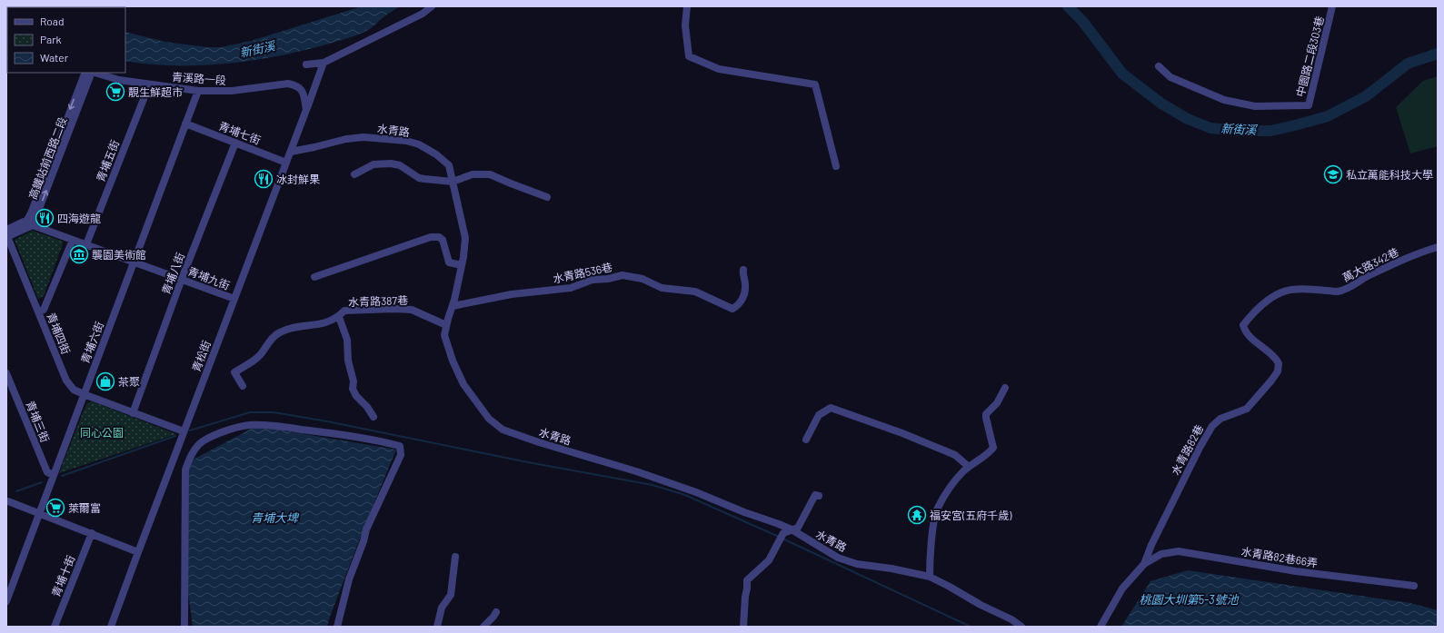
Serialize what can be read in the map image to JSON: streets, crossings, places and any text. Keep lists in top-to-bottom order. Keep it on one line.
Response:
{"streets":{"street":["中園路二段303巷","青溪路一段","水青路","青埔七街","高鐵站前西路二段","青埔五街","萬大路342巷","水青路536巷","青埔八街","青埔九街","水青路387巷","青埔四街","青埔六街","青松街","青埔三街","水青路82巷","水青路82巷66弄","青埔十街"]},"crossings":[["青溪路一段","青埔五街"],["青溪路一段","青埔六街"],["青溪路一段","青松街"],["水青路","水青路536巷"],["水青路","水青路387巷"],["水青路","青松街"],["青埔七街","青埔八街"],["青埔七街","青埔六街"],["青埔七街","青松街"],["高鐵站前西路二段","青埔九街"],["高鐵站前西路二段","青埔四街"],["青埔五街","青埔九街"],["萬大路342巷","水青路82巷"],["青埔八街","青埔九街"],["青埔八街","青埔四街"],["青埔九街","青埔六街"],["青埔九街","青松街"],["青埔四街","青埔六街"],["青埔四街","青松街"],["青埔六街","青埔三街"],["水青路82巷","水青路82巷66弄"]],"water":["新街溪","青埔大埤","桃園大圳第5-3號池"],"parks":["同心公園"],"places":{"supermarket":["靚生鮮超市","萊爾富"],"school or university":["私立萬能科技大學"],"restaurant":["冰封鮮果","四海遊龍"],"museum":["襲園美術館"],"shop":["茶聚"],"temple":["福安宮(五府千歲)"]},"legend":["Road","Park","Water"]}
